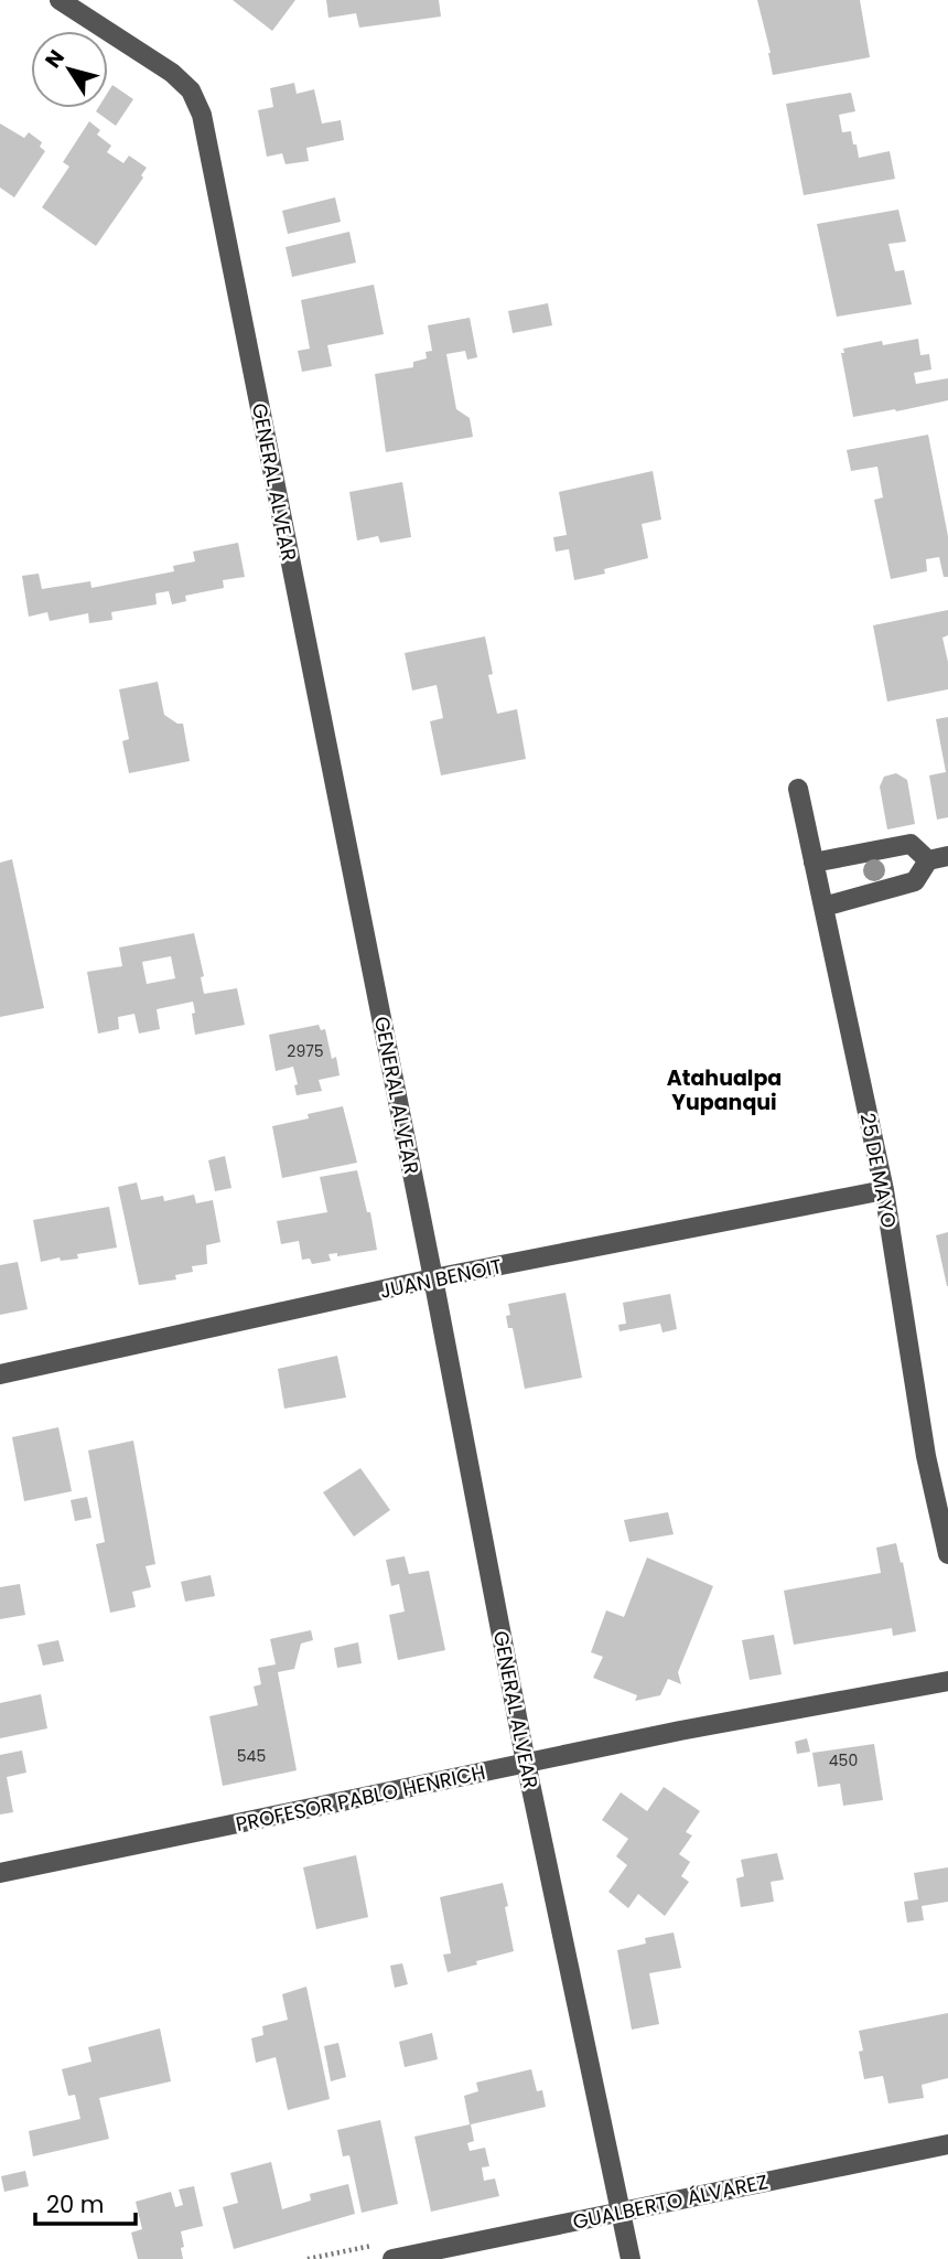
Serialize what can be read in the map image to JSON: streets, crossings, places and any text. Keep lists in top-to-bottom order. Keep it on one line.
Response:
{"streets":{"street":["GENERAL ALVEAR","25 DE MAYO","JUAN BENOIT","PROFESOR PABLO HENRICH","GUALBERTO ÁLVAREZ"]},"crossings":[["GENERAL ALVEAR","JUAN BENOIT"],["GENERAL ALVEAR","PROFESOR PABLO HENRICH"],["GENERAL ALVEAR","GUALBERTO ÁLVAREZ"],["25 DE MAYO","JUAN BENOIT"]],"districts":["Atahualpa Yupanqui"],"house_numbers":["2975","545","450"],"scale_bar":"20 m","north":"top left"}
